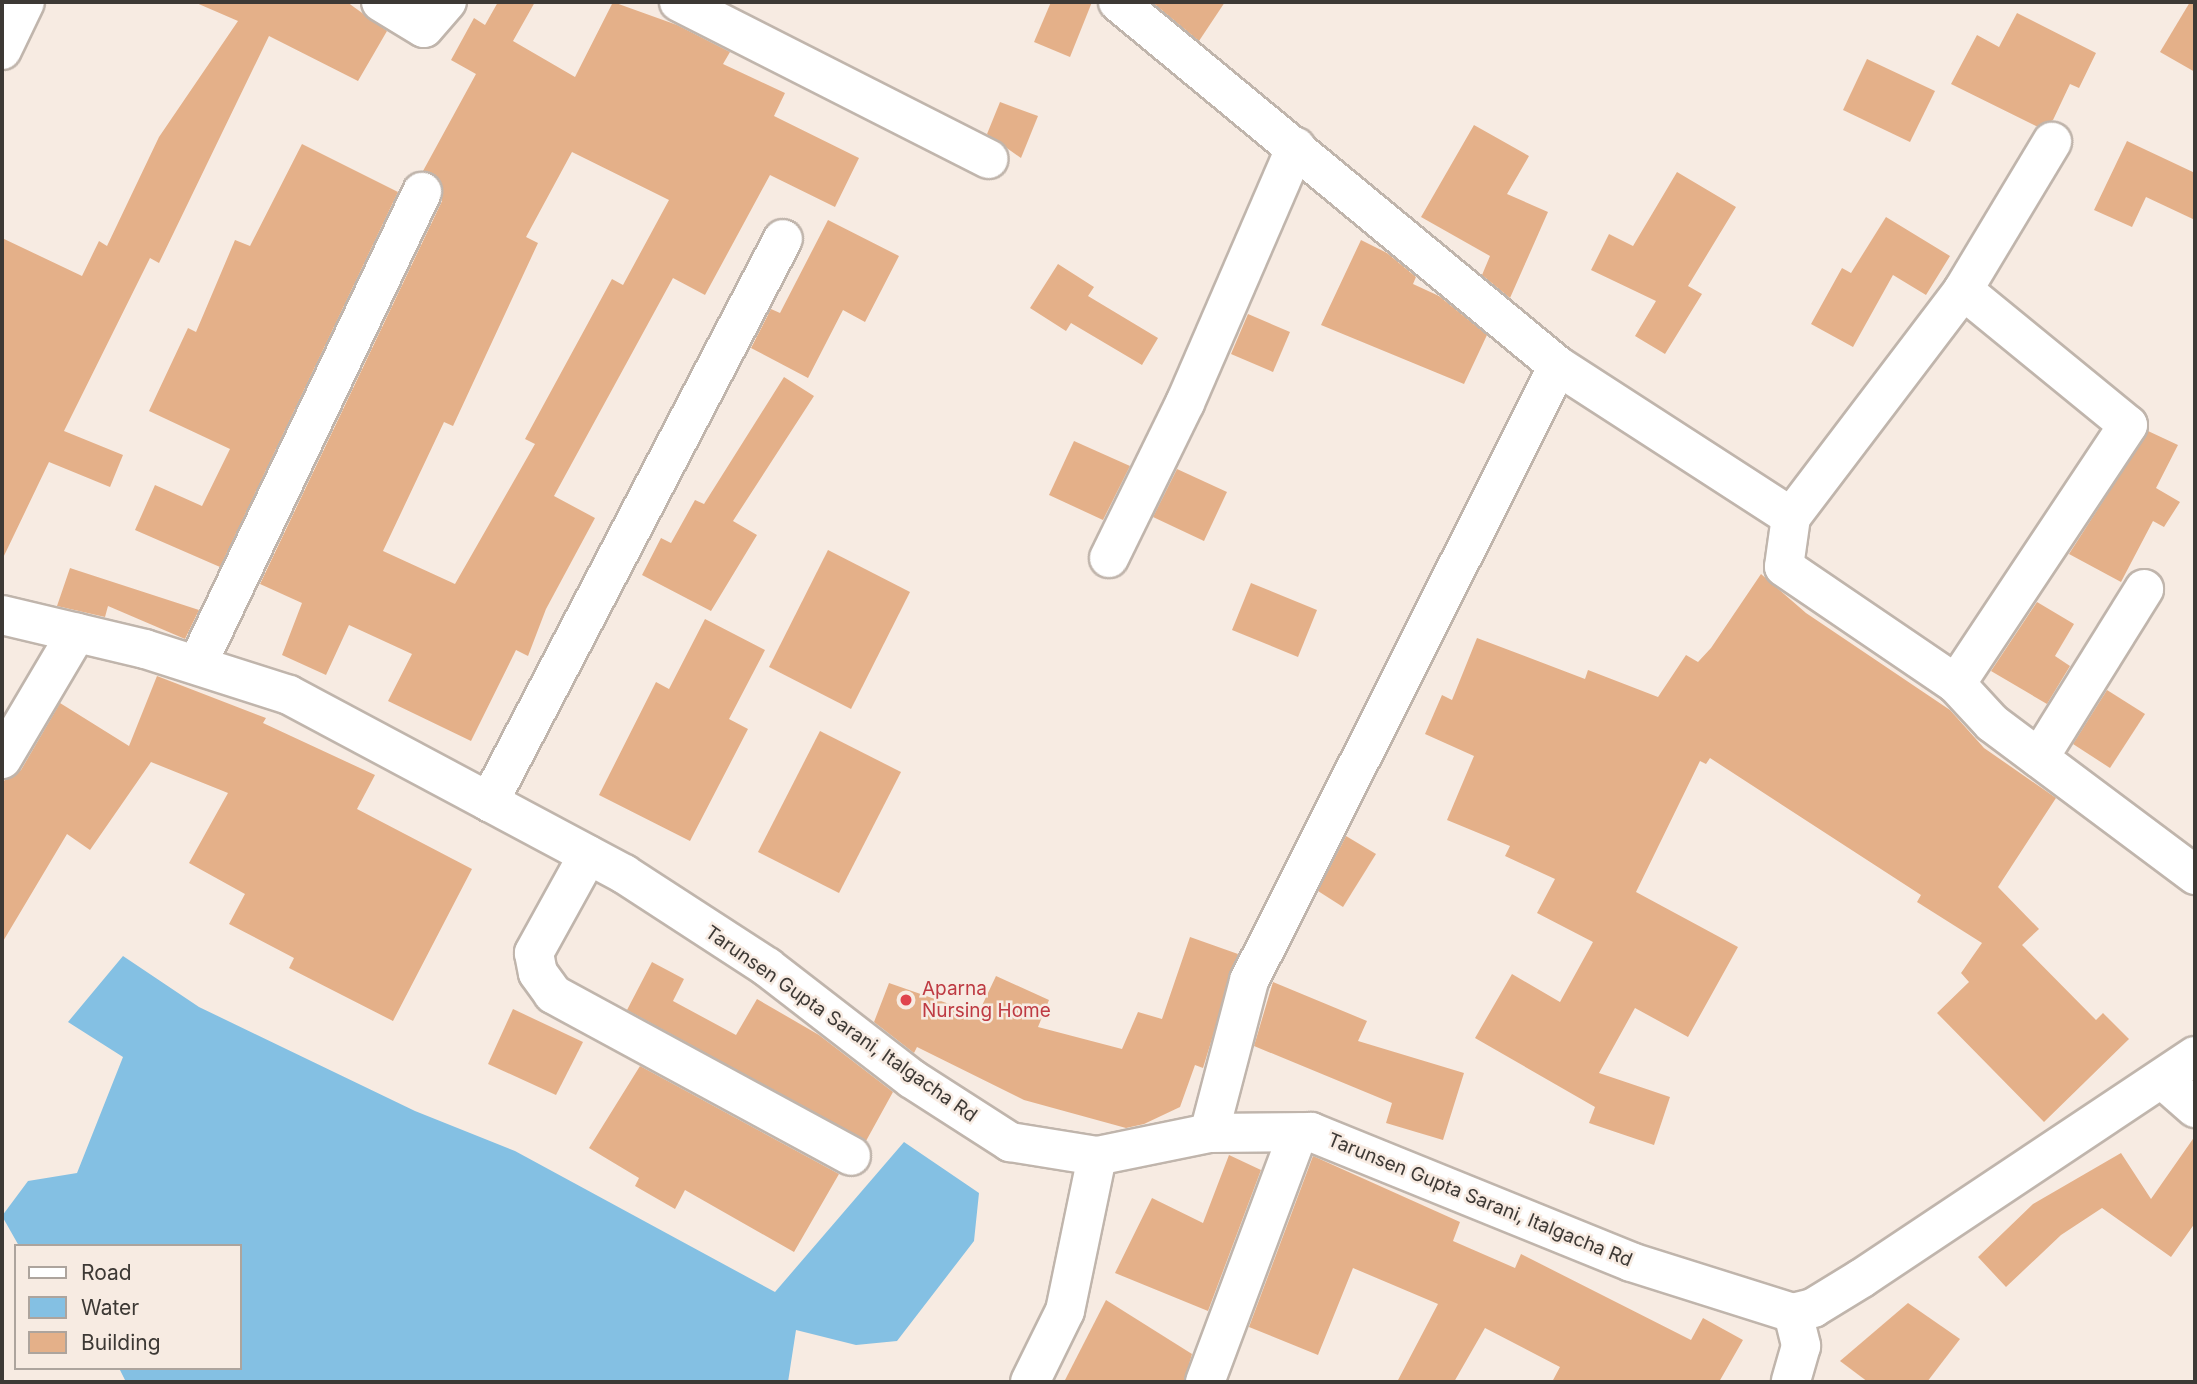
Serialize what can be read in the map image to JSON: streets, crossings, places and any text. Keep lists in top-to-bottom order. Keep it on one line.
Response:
{"streets":{"street":["Tarunsen Gupta Sarani, Italgacha Rd"]},"places":["Aparna Nursing Home"],"legend":["Road","Water","Building"]}
